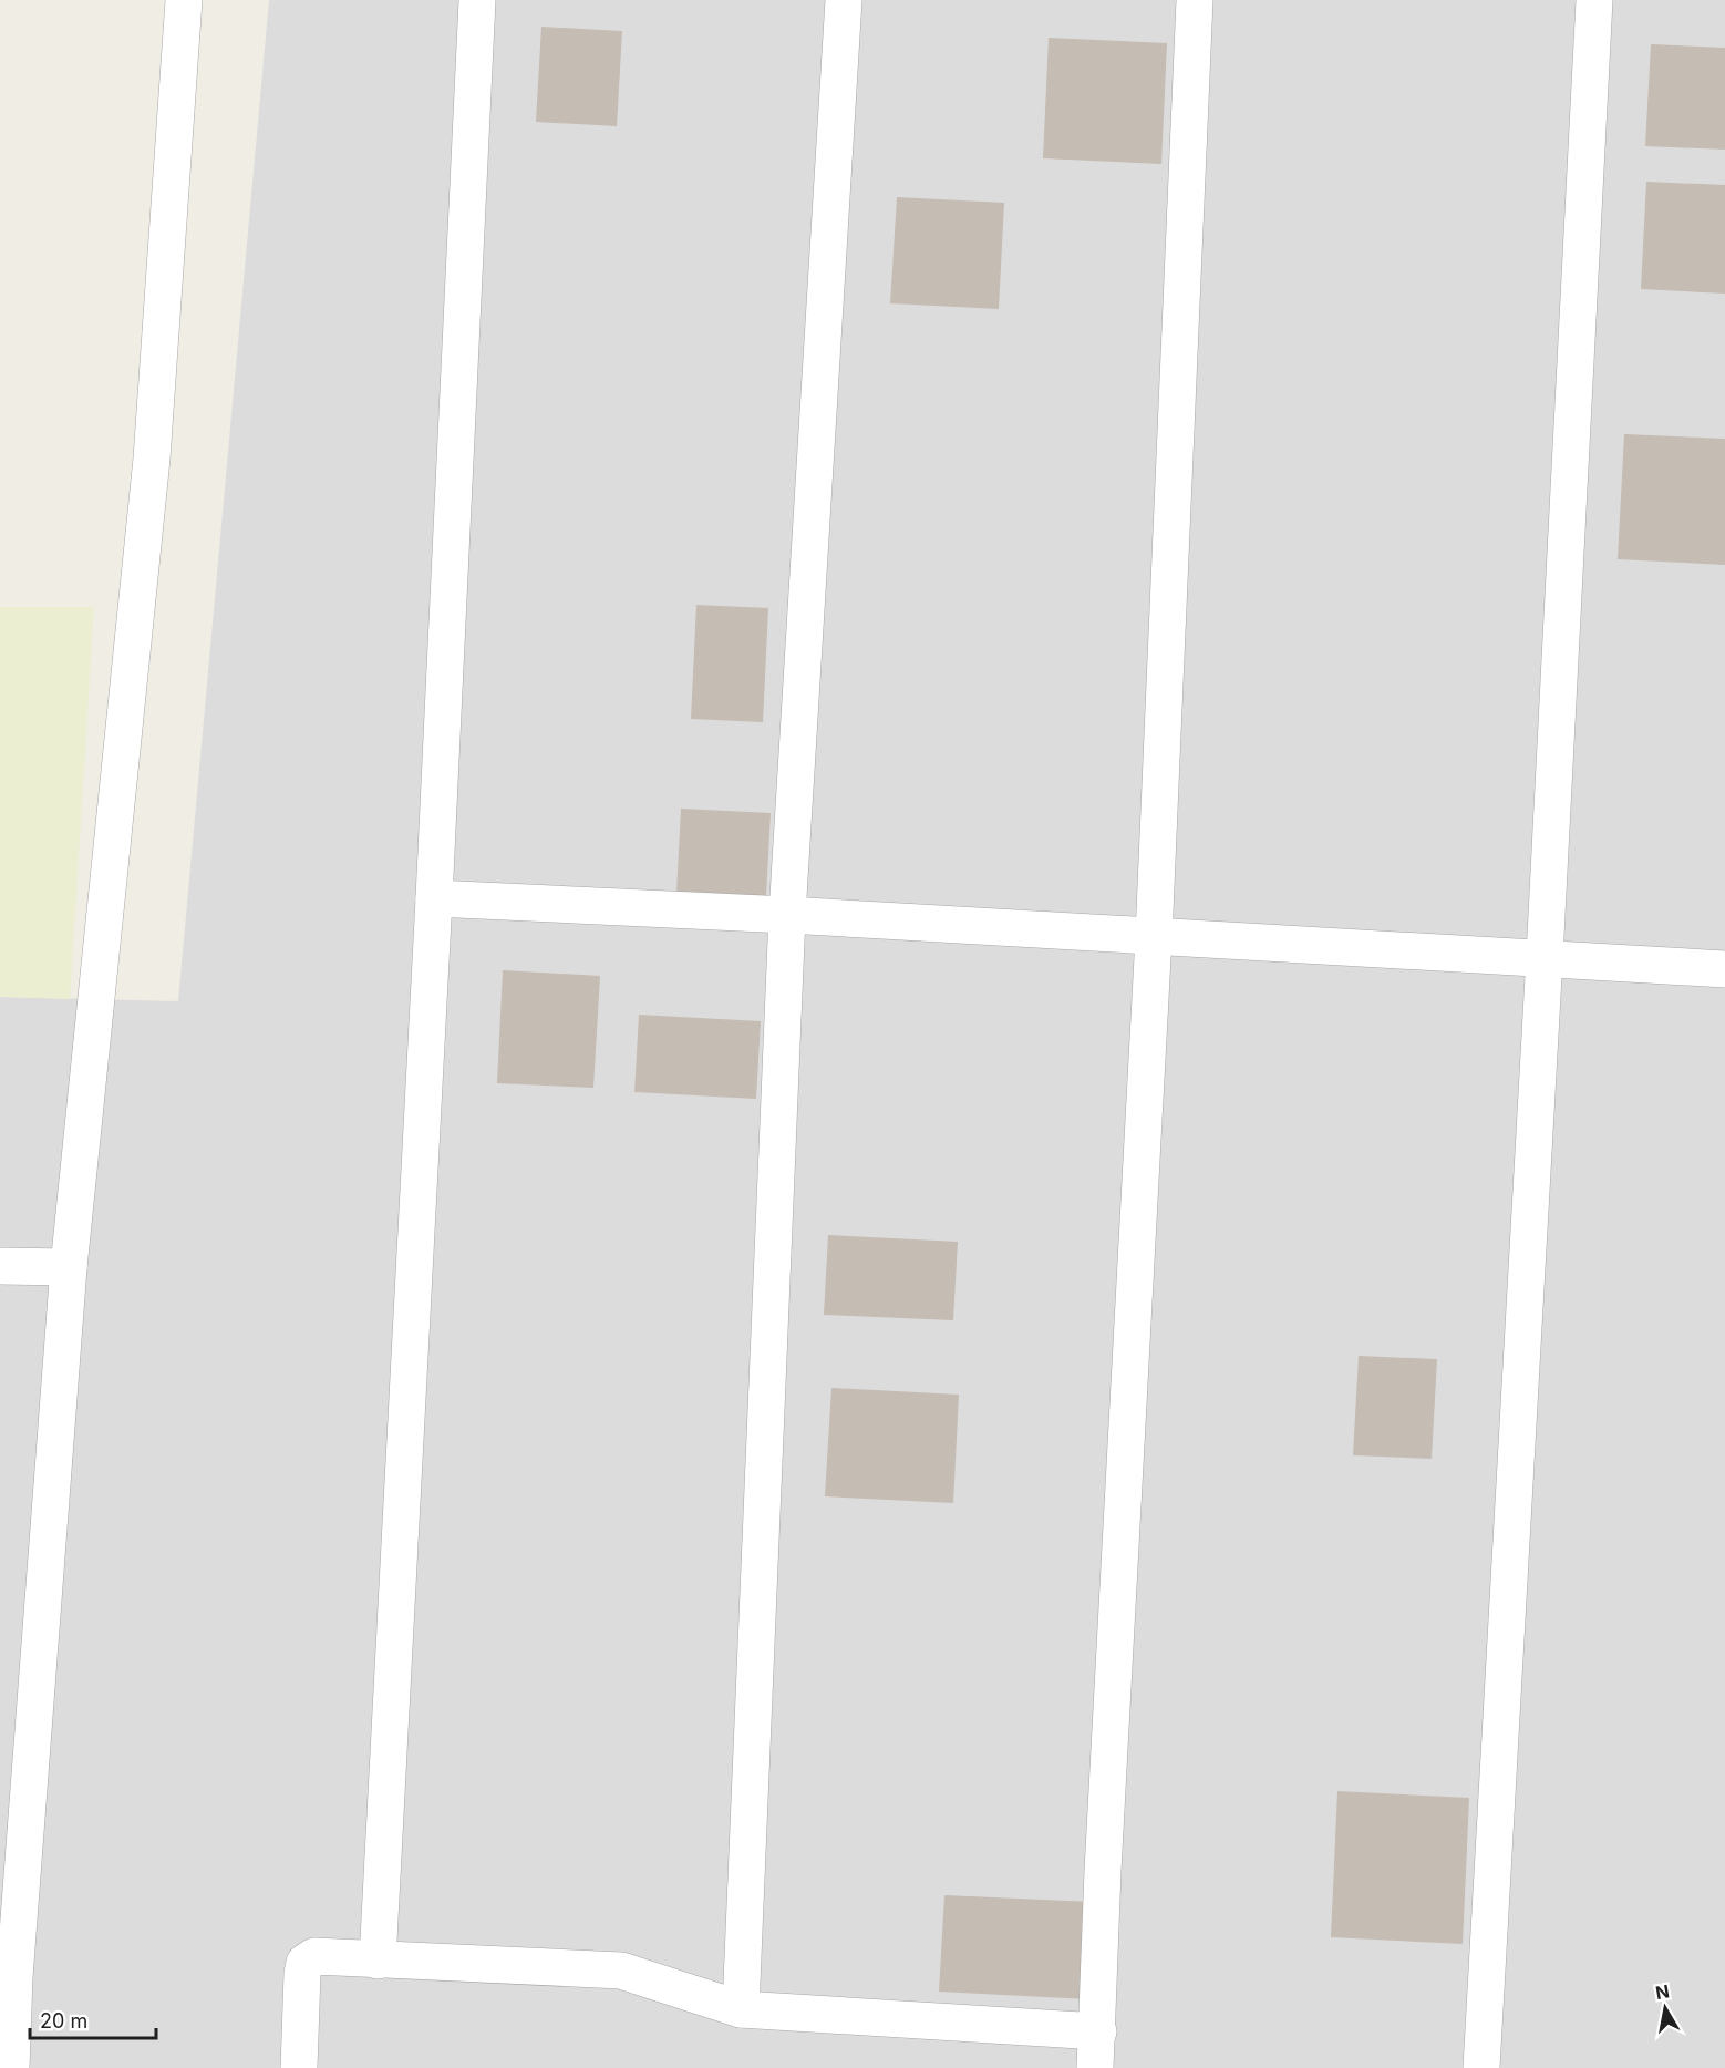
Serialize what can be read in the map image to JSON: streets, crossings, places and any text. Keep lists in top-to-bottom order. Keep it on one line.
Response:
{"scale_bar":"20 m","north":"top"}
